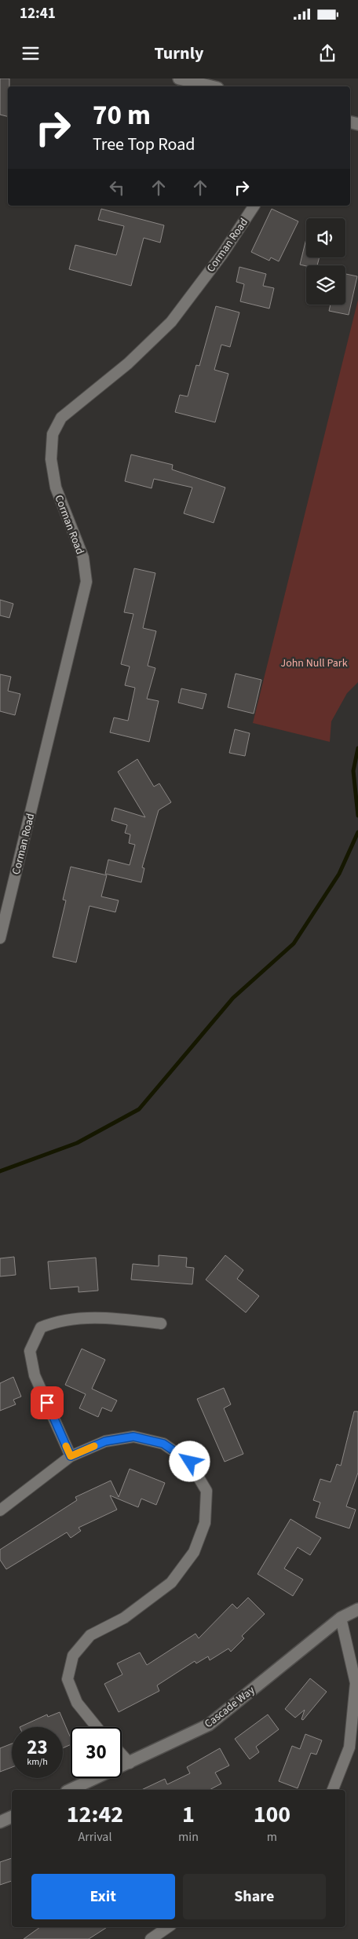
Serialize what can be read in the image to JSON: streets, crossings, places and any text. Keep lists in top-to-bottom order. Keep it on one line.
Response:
{"streets":{"street":["Corman Road","Cascade Way"]},"parks":["John Null Park"],"page":{"status":"12:41","header":"Turnly","turn":["70 m","Tree Top Road"],"speed":"23 km/h","limit":"30","eta":["12:42","Arrival","1","min","100","m"],"buttons":["Exit","Share"]}}
